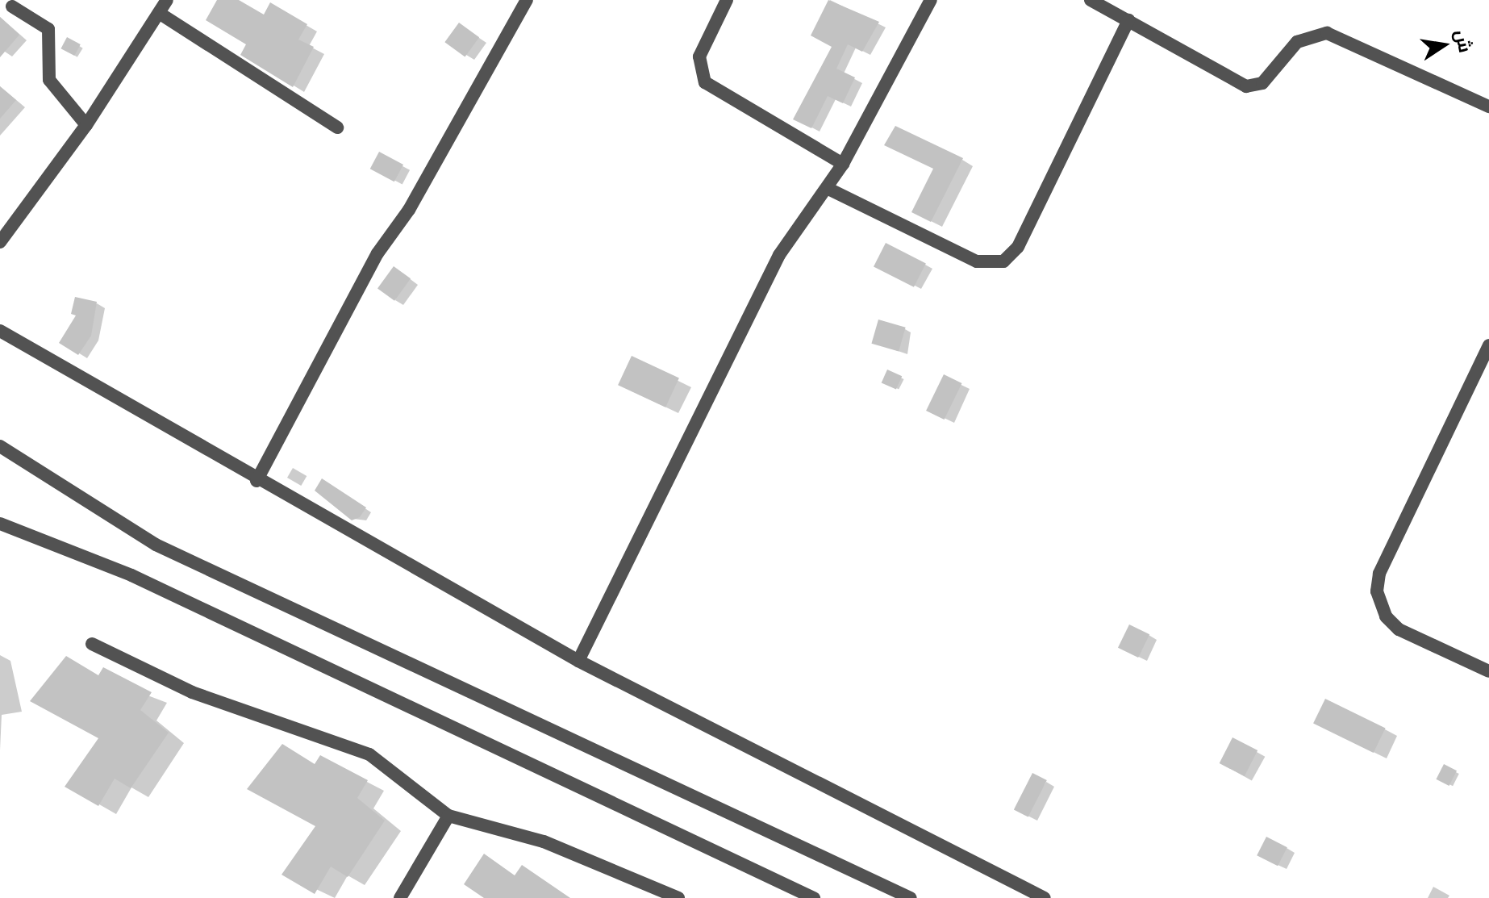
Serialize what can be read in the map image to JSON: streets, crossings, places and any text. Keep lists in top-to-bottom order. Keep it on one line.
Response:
{"north":"right"}
